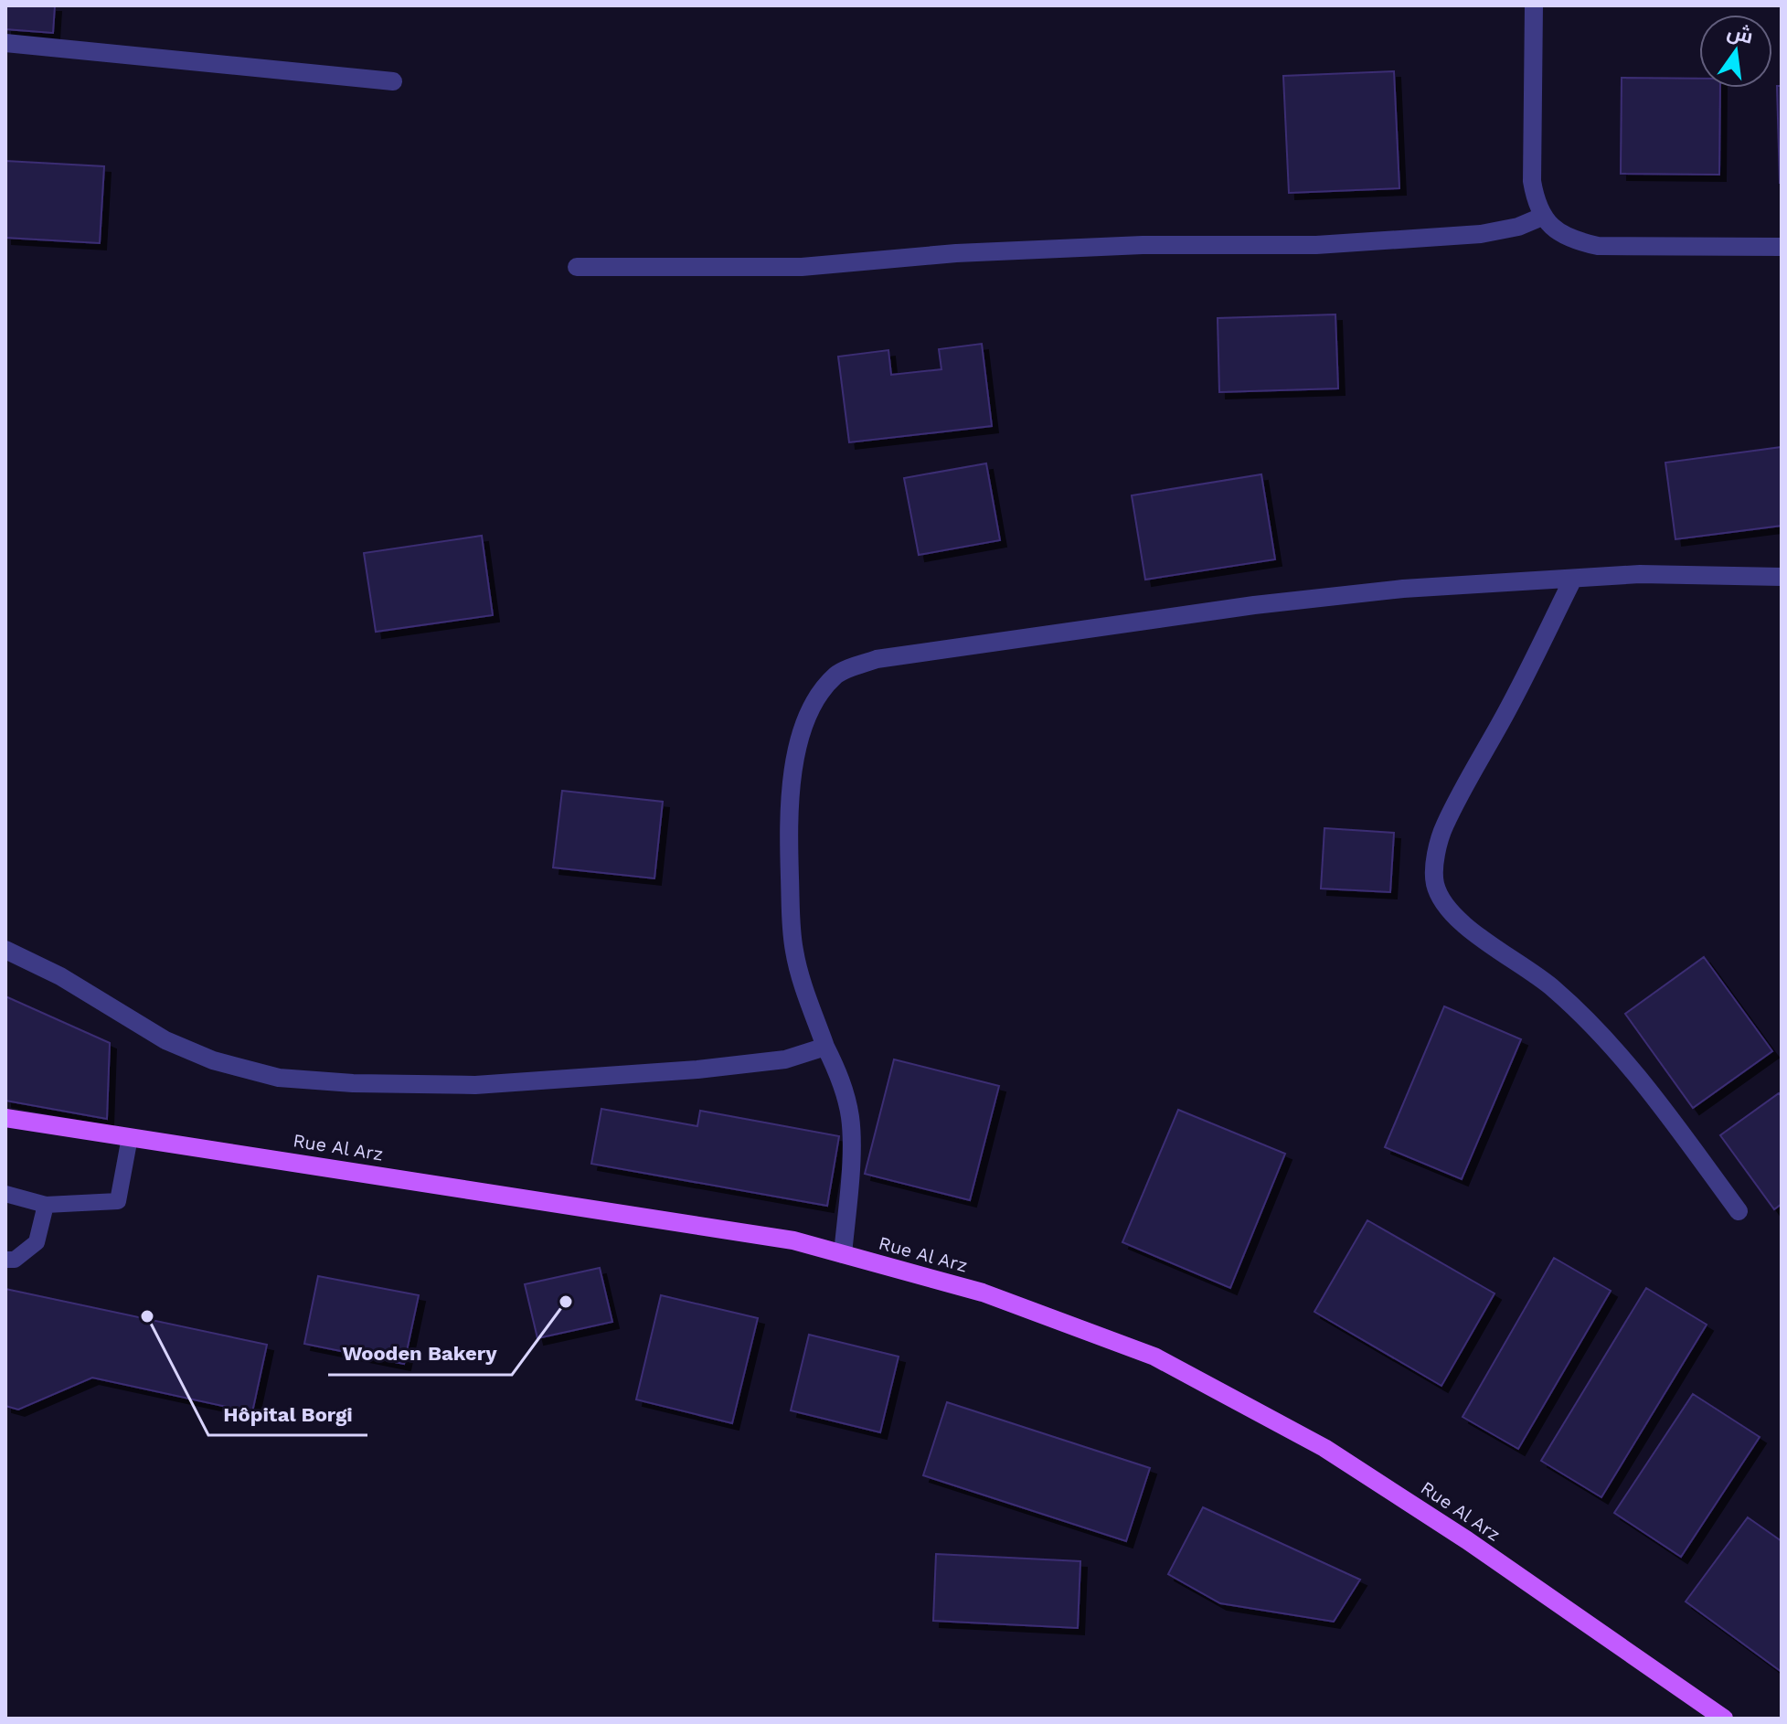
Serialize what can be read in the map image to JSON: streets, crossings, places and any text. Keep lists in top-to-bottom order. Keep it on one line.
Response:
{"streets":{"main road":["Rue Al Arz"]},"places":["Wooden Bakery","Hôpital Borgi"],"north":"top"}
